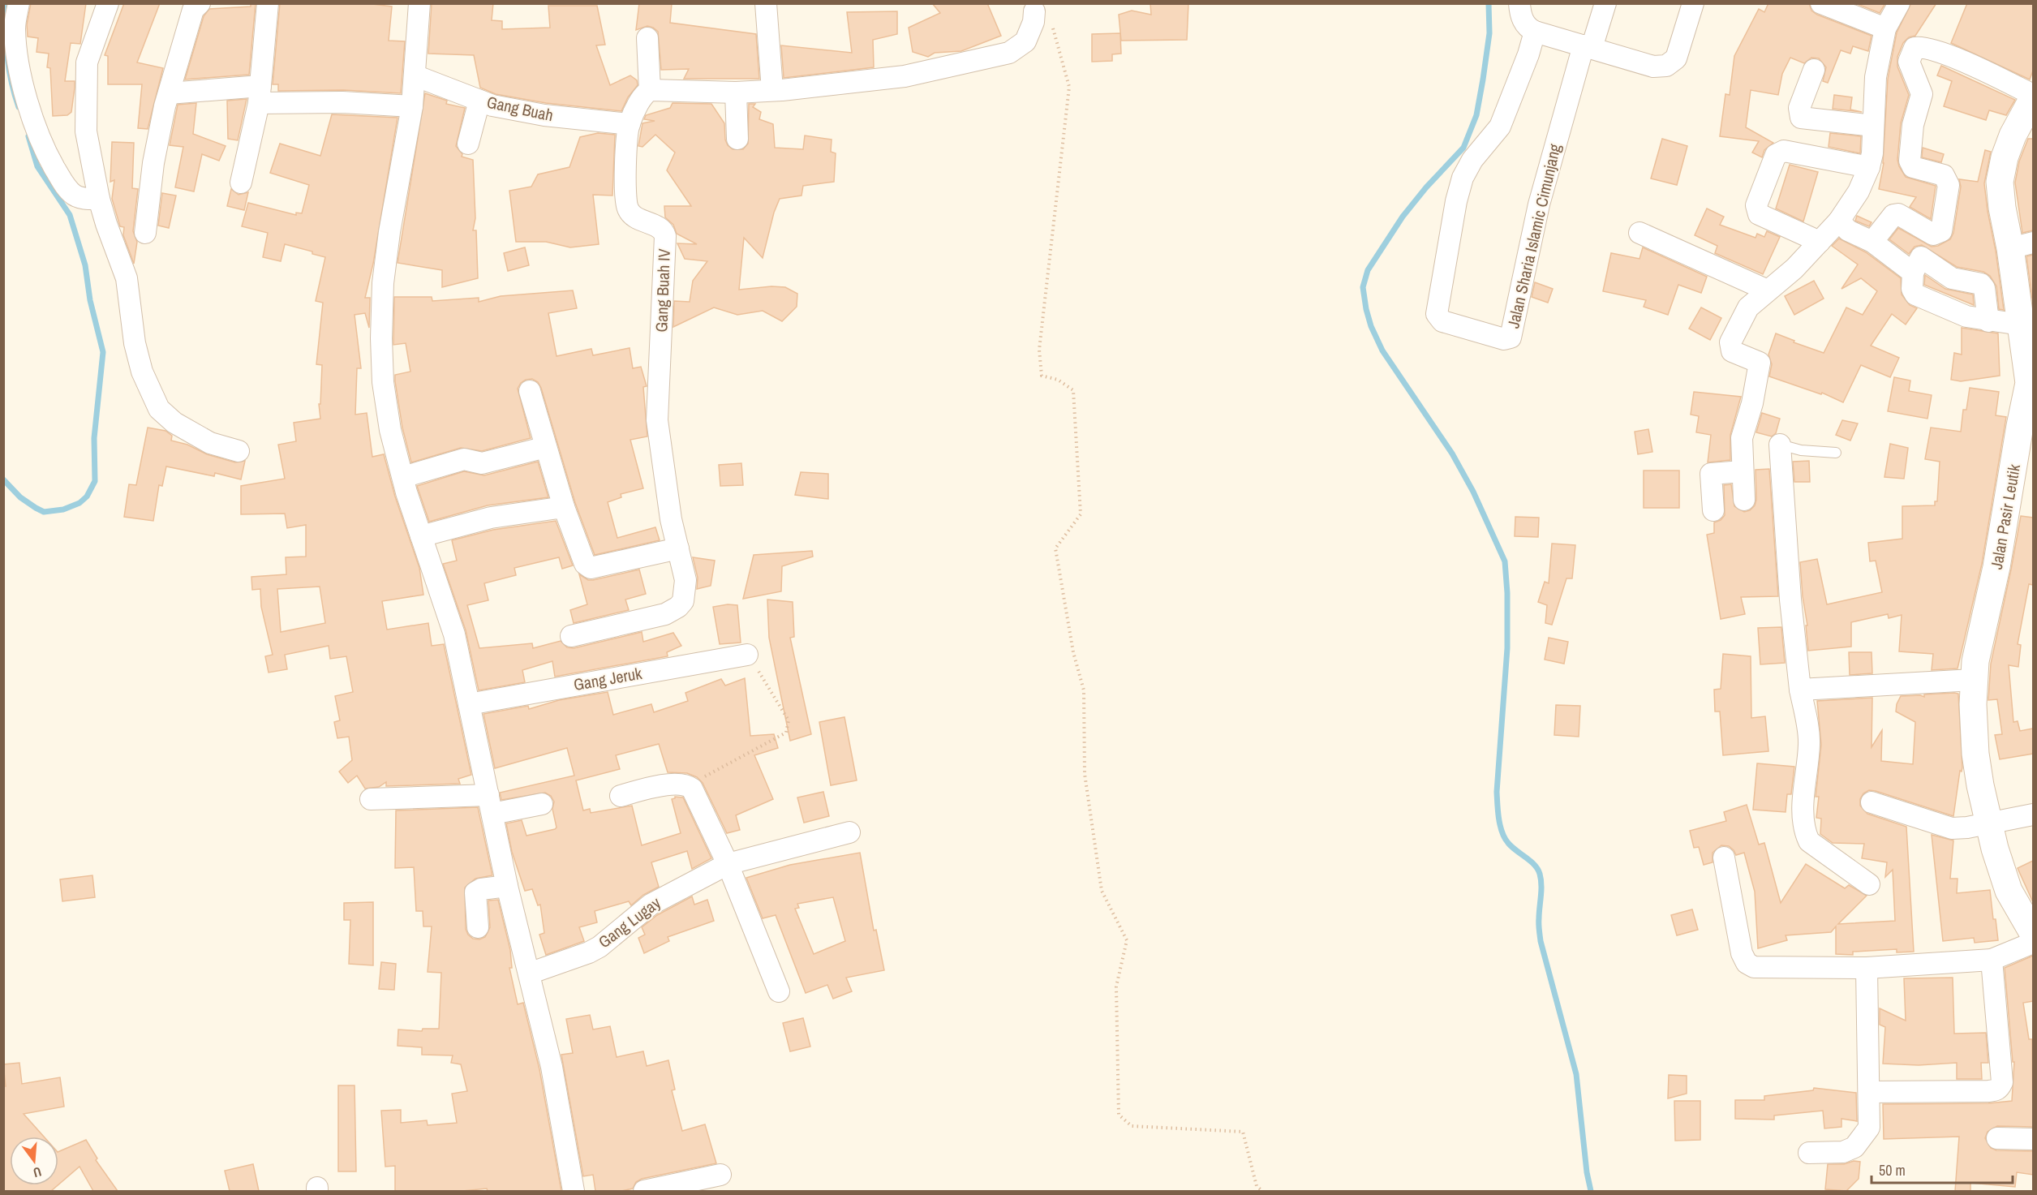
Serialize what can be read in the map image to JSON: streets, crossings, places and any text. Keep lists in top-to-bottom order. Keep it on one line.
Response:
{"streets":{"street":["Gang Buah","Jalan Sharia Islamic Cimunjang","Gang Buah IV","Jalan Pasir Leutik","Gang Jeruk","Gang Lugay"]},"crossings":[["Gang Buah","Gang Buah IV"]],"scale_bar":"50 m","north":"bottom"}
